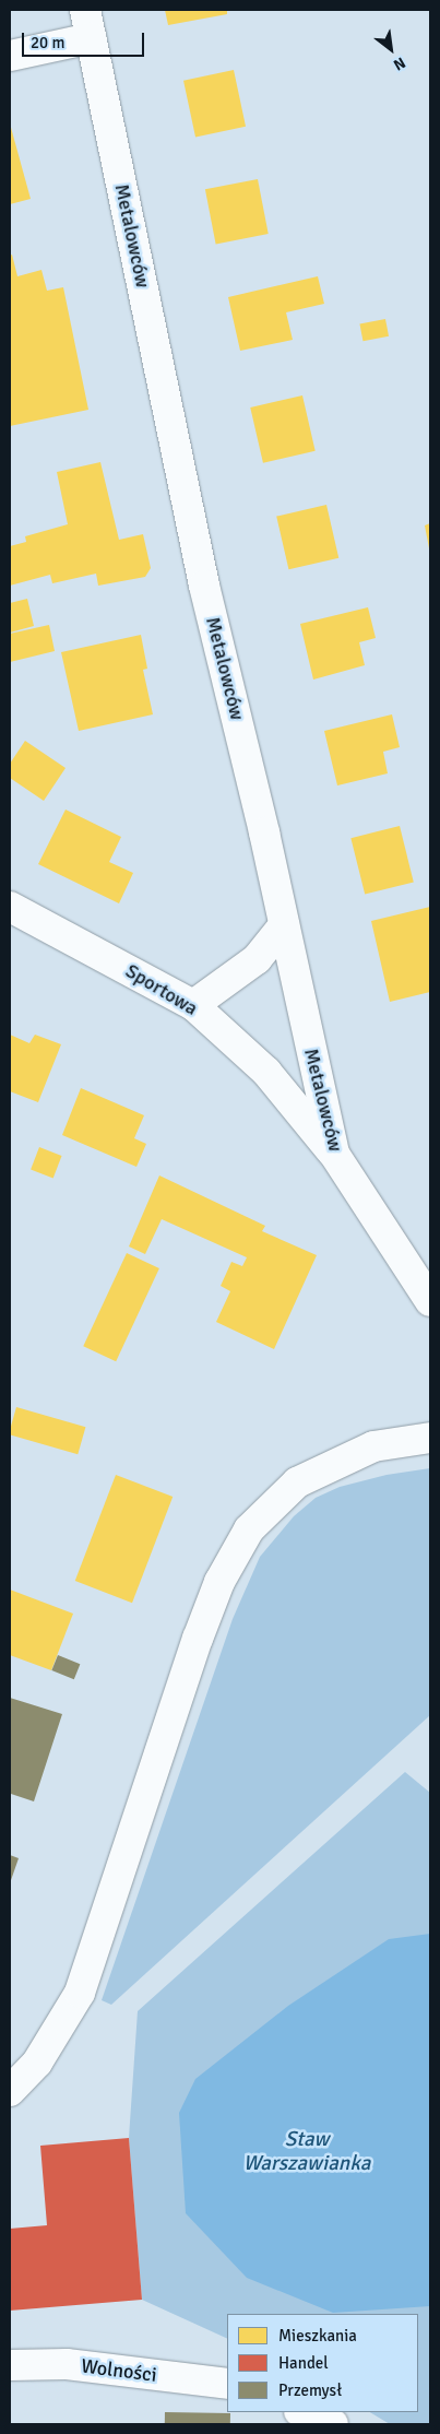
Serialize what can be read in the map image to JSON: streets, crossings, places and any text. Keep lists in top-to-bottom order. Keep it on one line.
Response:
{"streets":{"street":["Metalowców","Sportowa","Wolności"]},"crossings":[["Metalowców","Sportowa"]],"water":["Staw Warszawianka"],"legend":["Mieszkania","Handel","Przemysł"],"scale_bar":"20 m","north":"bottom right"}
